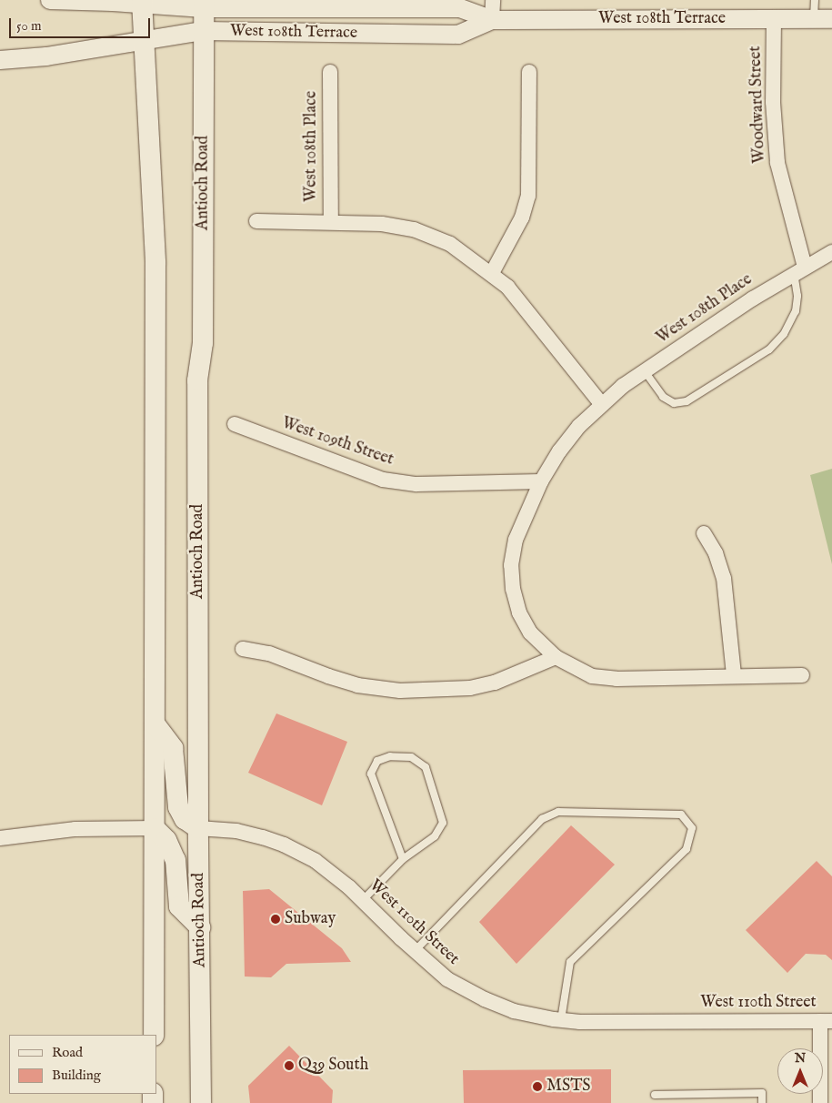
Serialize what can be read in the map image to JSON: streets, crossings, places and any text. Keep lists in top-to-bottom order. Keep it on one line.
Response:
{"streets":{"main road":["Antioch Road"],"street":["West 108th Terrace","Woodward Street","West 108th Place","West 109th Street","West 110th Street"]},"crossings":[["West 108th Terrace","Woodward Street"],["West 108th Terrace","Antioch Road"],["Woodward Street","West 108th Place"],["West 108th Place","West 109th Street"],["Antioch Road","West 110th Street"]],"places":["Subway","Q39 South","MSTS"],"legend":["Road","Building"],"scale_bar":"50 m","north":"top"}
